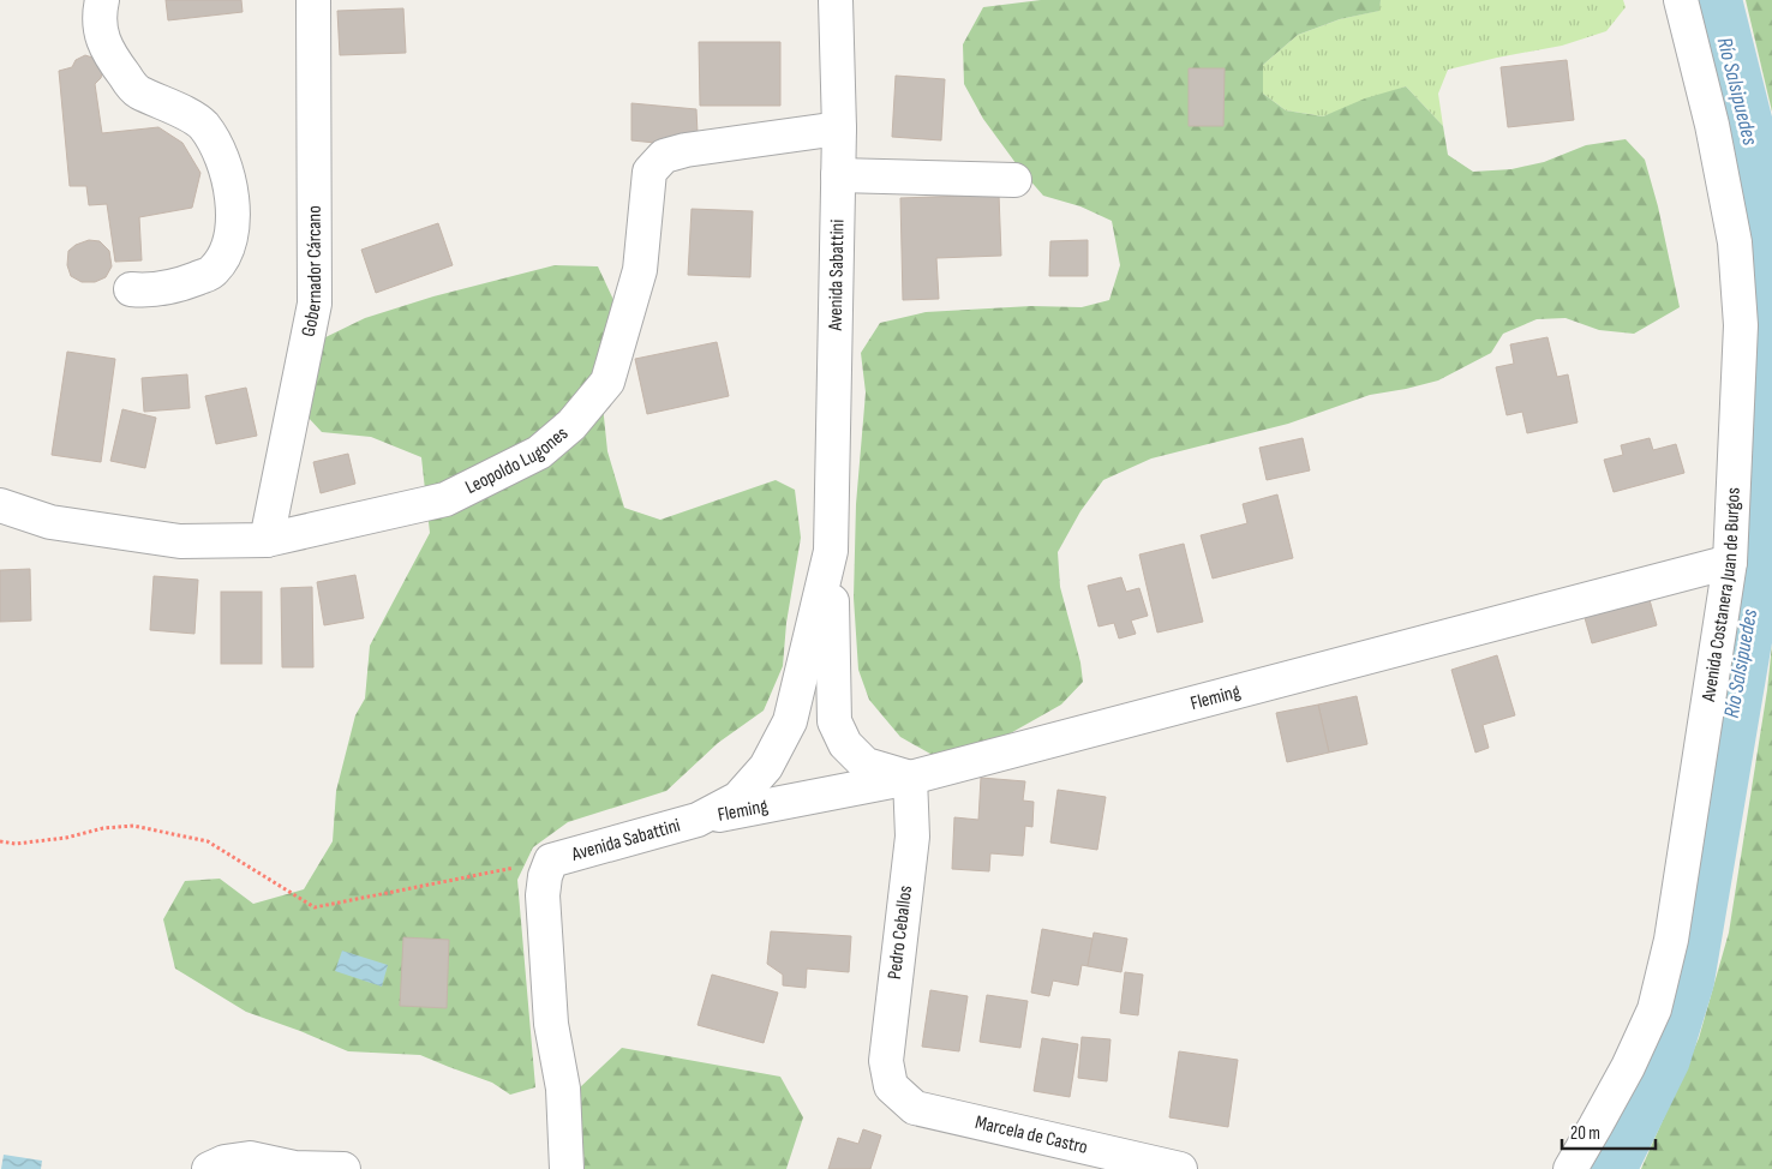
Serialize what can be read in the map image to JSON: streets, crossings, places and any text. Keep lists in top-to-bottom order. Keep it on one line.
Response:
{"streets":{"street":["Gobernador Cárcano","Avenida Sabattini","Leopoldo Lugones","Avenida Costanera Juan de Burgos","Fleming","Pedro Ceballos","Marcela de Castro"]},"crossings":[["Gobernador Cárcano","Leopoldo Lugones"],["Avenida Sabattini","Leopoldo Lugones"],["Avenida Sabattini","Fleming"],["Avenida Sabattini","Pedro Ceballos"],["Avenida Costanera Juan de Burgos","Fleming"],["Fleming","Pedro Ceballos"],["Pedro Ceballos","Marcela de Castro"]],"water":["Río Salsipuedes"],"scale_bar":"20 m"}
